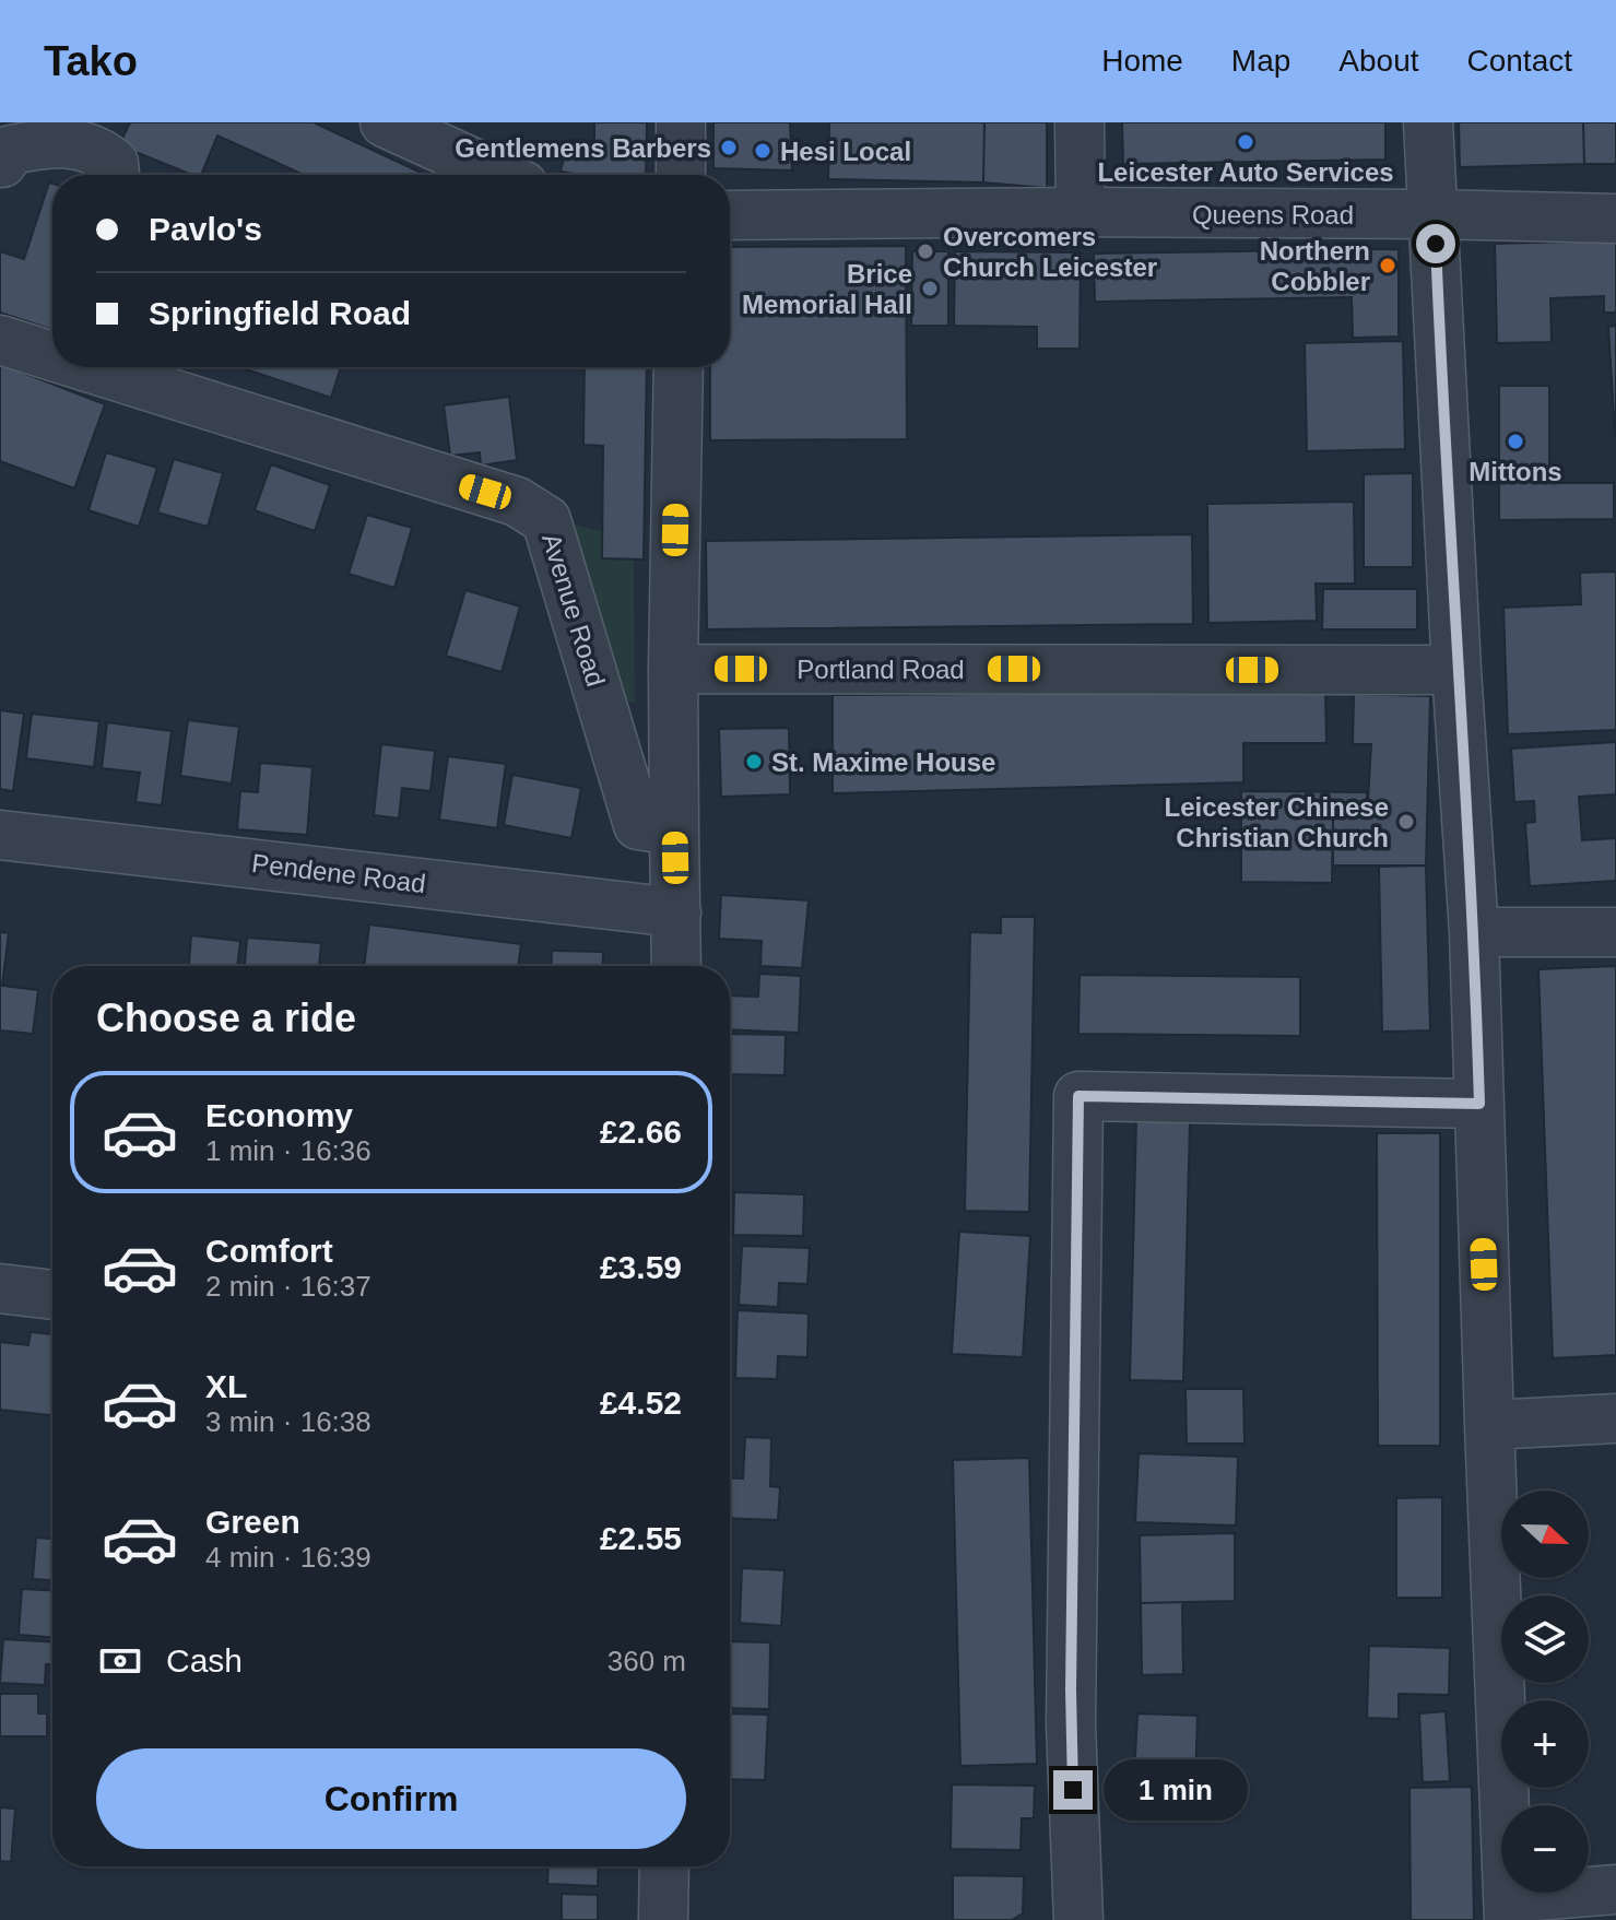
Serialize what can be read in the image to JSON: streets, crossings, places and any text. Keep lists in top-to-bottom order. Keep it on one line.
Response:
{"streets":{"street":["Queens Road","Avenue Road","Portland Road","Pendene Road"]},"places":["Leicester Auto Services","Gentlemens Barbers","Hesi Local","Overcomers Church Leicester","Northern Cobbler","Brice Memorial Hall","Mittons","St. Maxime House","Leicester Chinese Christian Church"],"north":"right","page":{"header":"Tako","nav":["Home","Map","About","Contact"],"banner":["Pavlo's","Springfield Road"],"heading":"Choose a ride","list":[{"name":"Economy","note":"1 min · 16:36","value":"£2.66"},{"name":"Comfort","note":"2 min · 16:37","value":"£3.59"},{"name":"XL","note":"3 min · 16:38","value":"£4.52"},{"name":"Green","note":"4 min · 16:39","value":"£2.55"}],"map_buttons":["+","−"],"pay":["Cash","360 m"],"buttons":"Confirm","bubble":"1 min"}}
